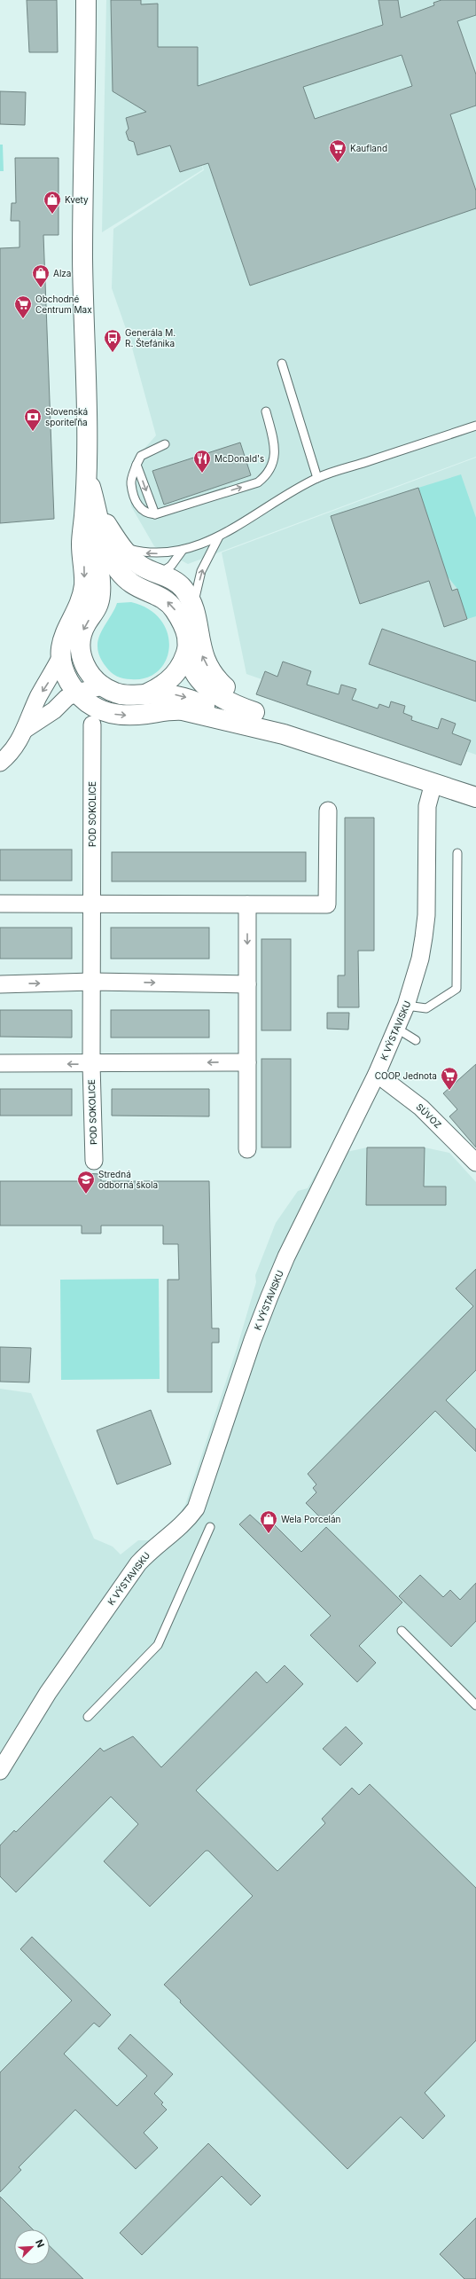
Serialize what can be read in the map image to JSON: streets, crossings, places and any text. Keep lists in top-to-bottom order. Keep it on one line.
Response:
{"streets":{"street":["POD SOKOLICE","K VÝSTAVISKU","SÚVOZ"]},"crossings":[["K VÝSTAVISKU","SÚVOZ"]],"places":{"supermarket":["Kaufland","Obchodné Centrum Max","COOP Jednota"],"shop":["Kvety","Alza","Wela Porcelán"],"bus stop":["Generála M. R. Štefánika"],"bank":["Slovenská sporiteľňa"],"restaurant":["McDonald's"],"school or university":["Stredná odborná škola"]},"north":"top right"}
